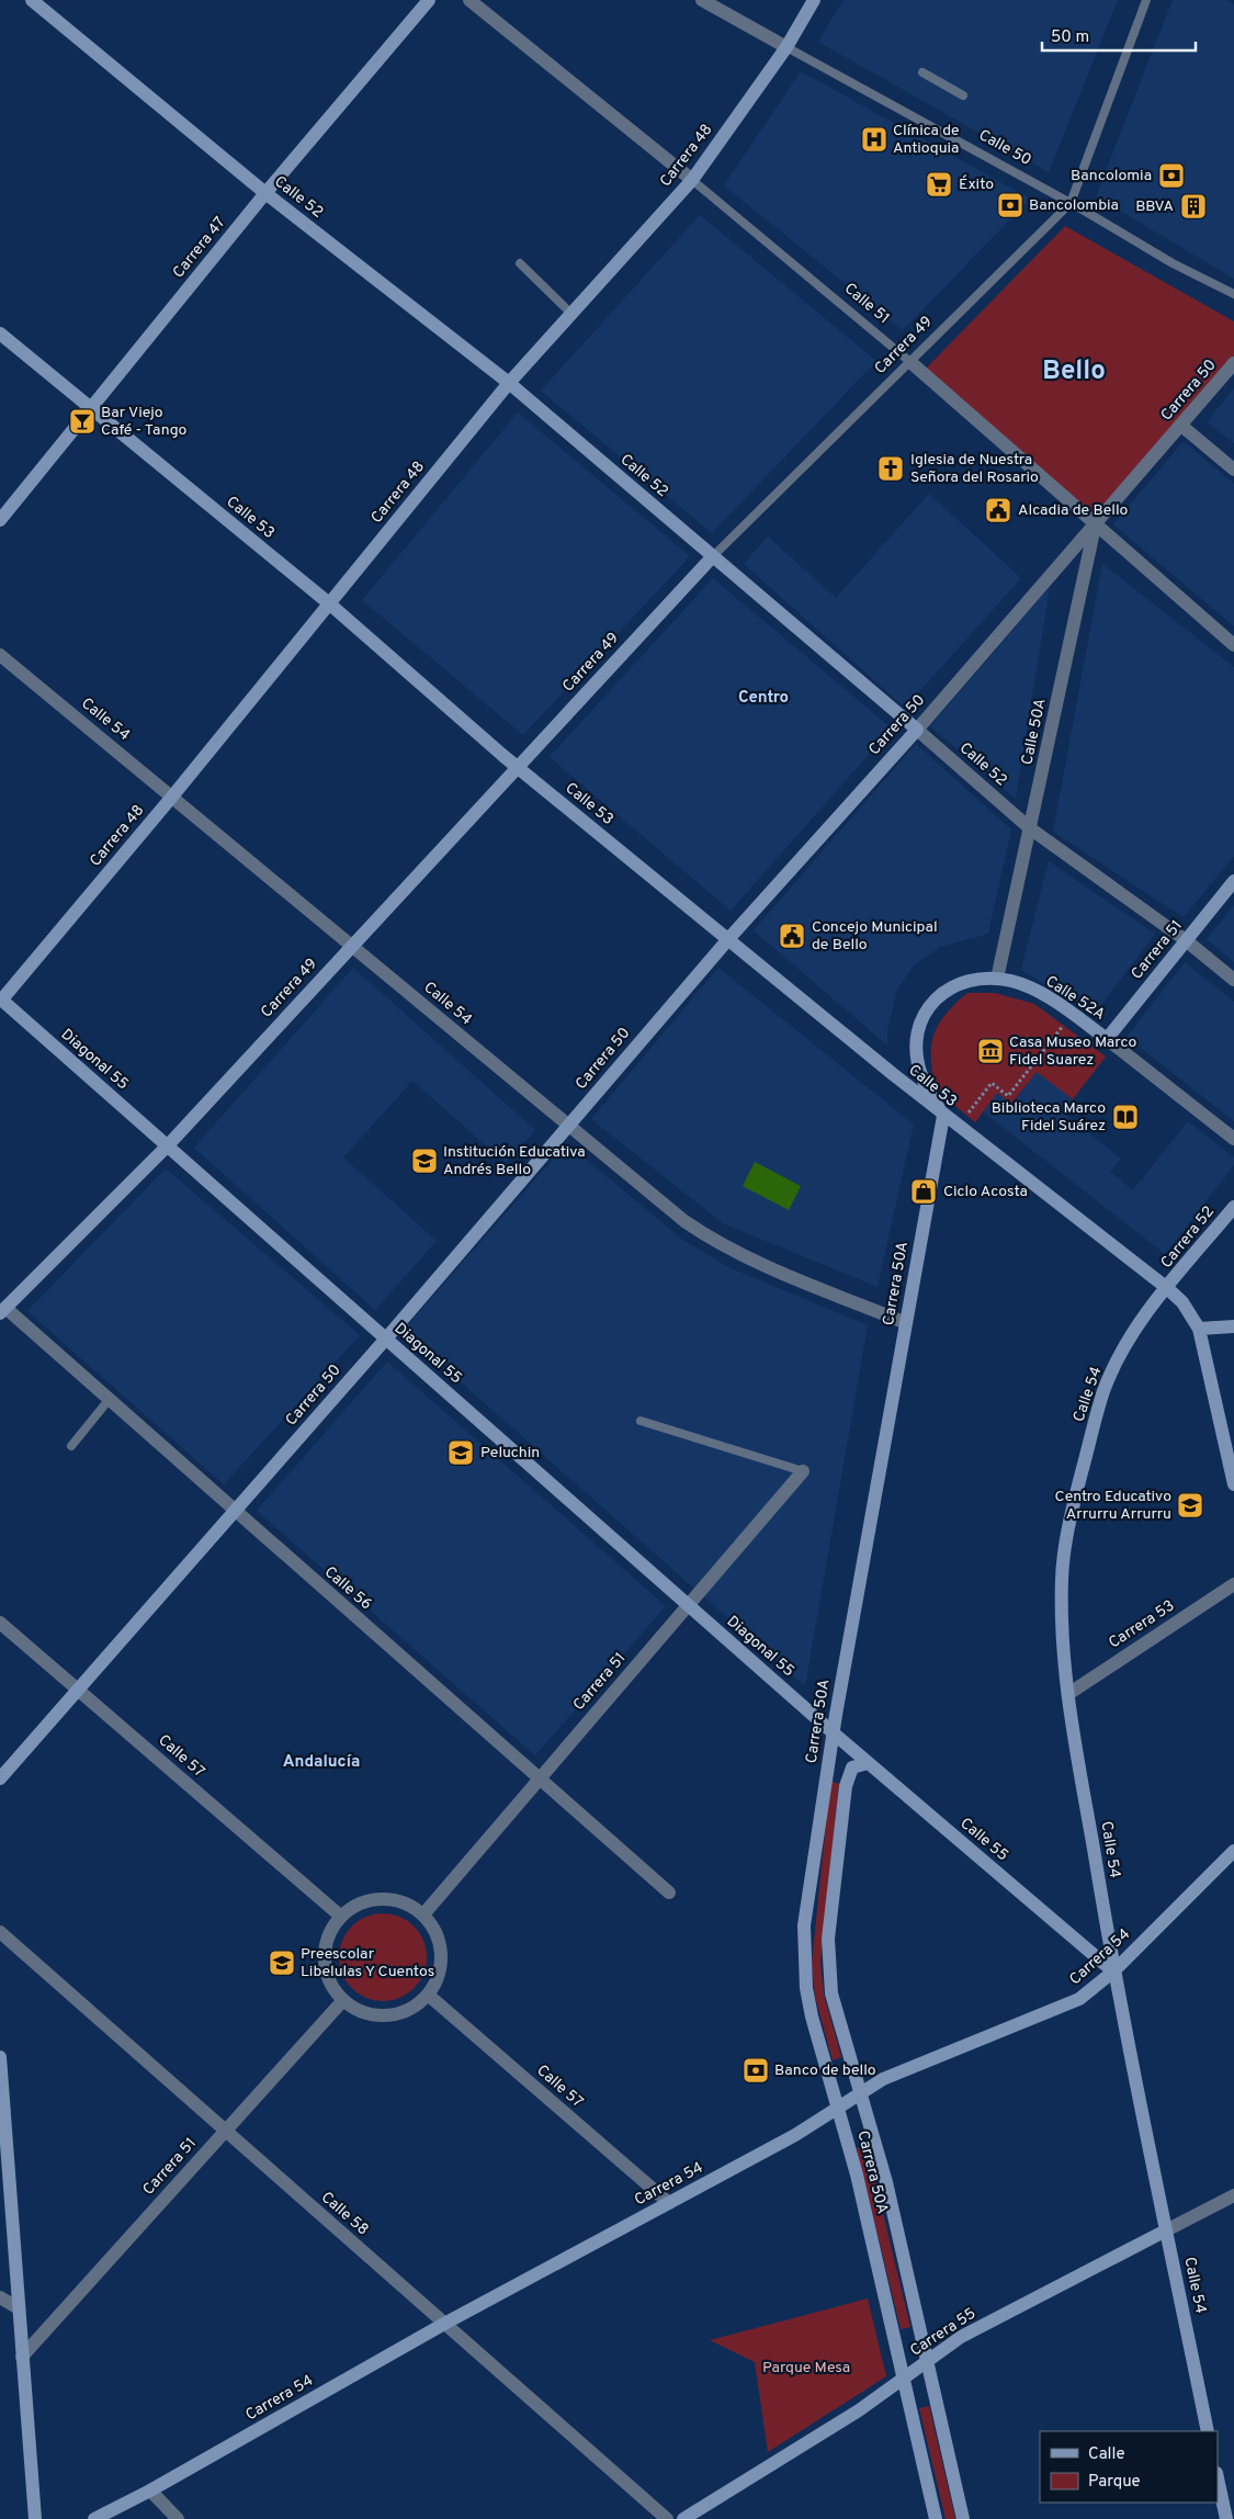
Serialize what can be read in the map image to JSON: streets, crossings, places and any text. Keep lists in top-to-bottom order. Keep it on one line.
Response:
{"streets":{"street":["Calle 50","Carrera 48","Calle 52","Carrera 47","Calle 51","Carrera 49","Carrera 50","Calle 53","Calle 54","Calle 50A","Carrera 51","Calle 52A","Diagonal 55","Carrera 52","Carrera 50A","Calle 56","Carrera 53","Calle 57","Calle 55","Carrera 54","Calle 58","Carrera 55"]},"crossings":[["Calle 50","Carrera 48"],["Calle 50","Carrera 49"],["Carrera 48","Calle 52"],["Carrera 48","Calle 51"],["Carrera 48","Calle 53"],["Carrera 48","Calle 54"],["Carrera 48","Diagonal 55"],["Calle 52","Carrera 47"],["Calle 52","Carrera 49"],["Calle 52","Carrera 50"],["Calle 52","Calle 50A"],["Calle 52","Carrera 51"],["Carrera 47","Calle 53"],["Calle 51","Carrera 49"],["Calle 51","Carrera 50"],["Calle 51","Calle 50A"],["Carrera 49","Calle 53"],["Carrera 49","Calle 54"],["Carrera 49","Diagonal 55"],["Carrera 49","Calle 56"],["Carrera 50","Calle 53"],["Carrera 50","Calle 54"],["Carrera 50","Calle 50A"],["Carrera 50","Diagonal 55"],["Carrera 50","Calle 56"],["Carrera 50","Calle 57"],["Calle 53","Calle 54"],["Calle 53","Carrera 52"],["Calle 53","Carrera 50A"],["Calle 54","Carrera 52"],["Calle 54","Carrera 50A"],["Calle 54","Carrera 53"],["Calle 54","Calle 55"],["Calle 54","Carrera 54"],["Calle 54","Carrera 55"],["Calle 50A","Calle 52A"],["Carrera 51","Calle 52A"],["Carrera 51","Diagonal 55"],["Carrera 51","Calle 56"],["Carrera 51","Calle 57"],["Carrera 51","Calle 58"],["Diagonal 55","Carrera 50A"],["Diagonal 55","Calle 55"],["Carrera 50A","Calle 55"],["Carrera 50A","Carrera 54"],["Carrera 50A","Carrera 55"],["Calle 57","Carrera 54"],["Calle 55","Carrera 54"],["Carrera 54","Calle 58"]],"districts":["Bello","Centro","Andalucía"],"parks":["Parque Mesa"],"places":{"hospital":["Clínica de Antioquia"],"bank":["Bancolomia","Bancolombia","Banco de bello"],"supermarket":["Éxito"],"building":["BBVA"],"bar":["Bar Viejo Café - Tango"],"church":["Iglesia de Nuestra Señora del Rosario"],"public building":["Alcadia de Bello","Concejo Municipal de Bello"],"museum":["Casa Museo Marco Fidel Suarez"],"library":["Biblioteca Marco Fidel Suárez"],"school or university":["Institución Educativa Andrés Bello","Peluchin","Centro Educativo Arrurru Arrurru","Preescolar Libelulas Y Cuentos"],"shop":["Ciclo Acosta"]},"legend":["Calle","Parque"],"scale_bar":"50 m"}
